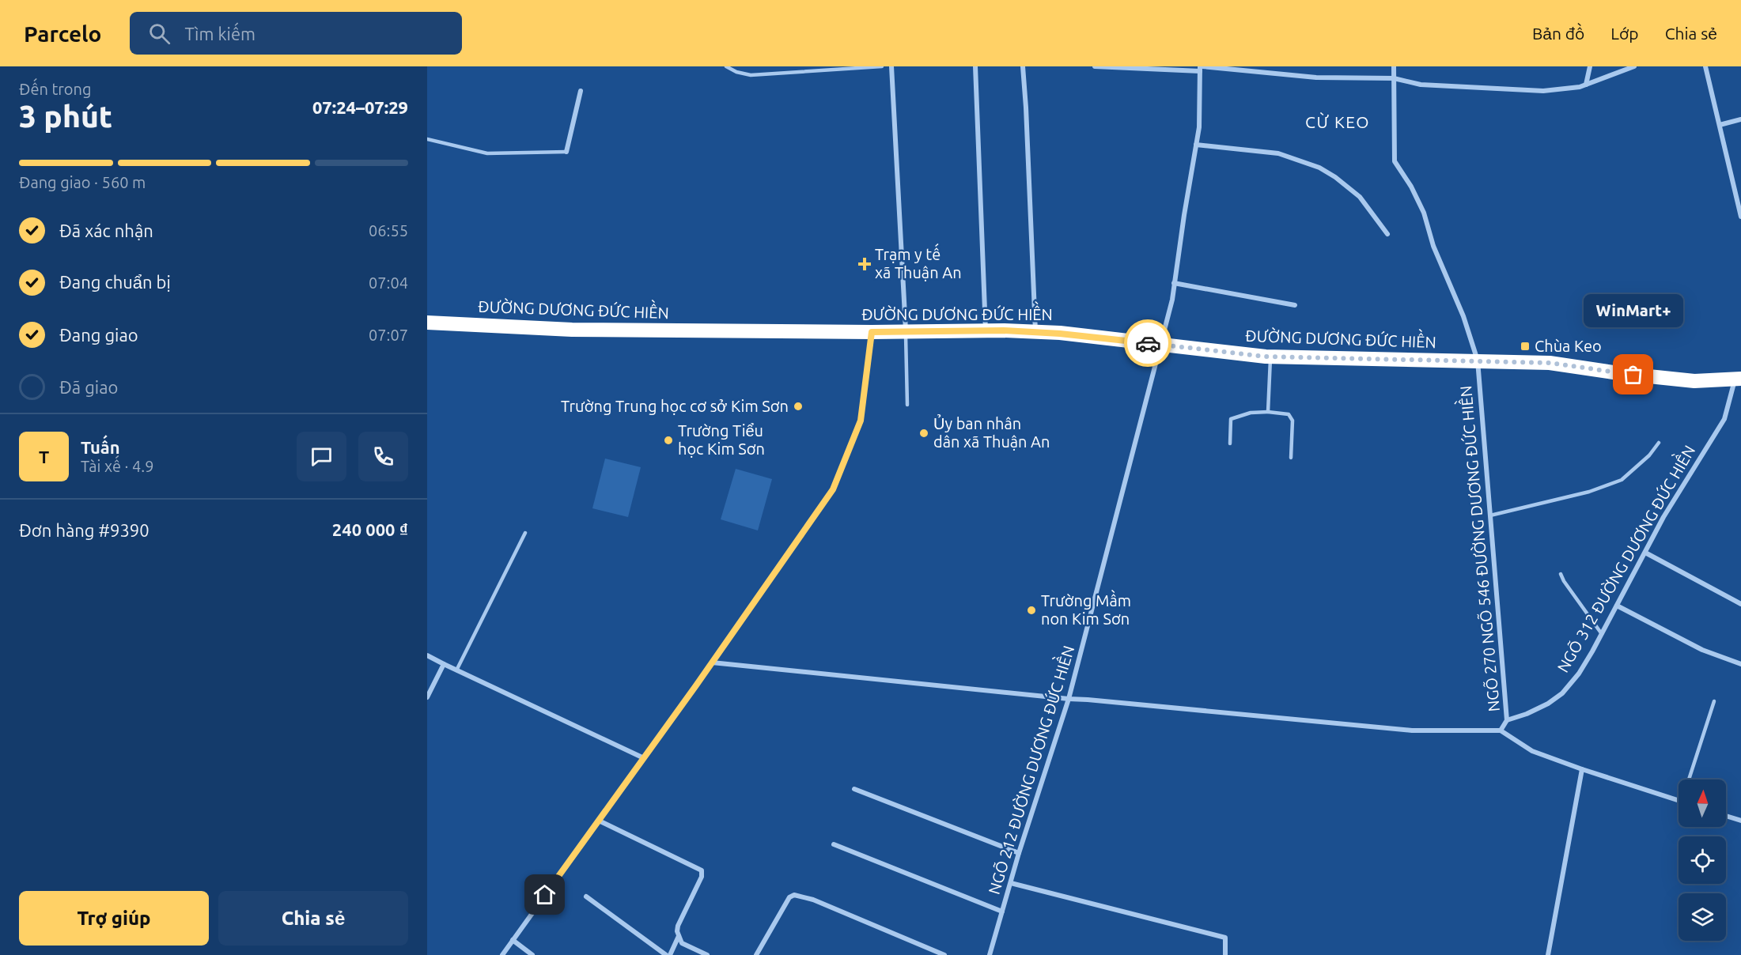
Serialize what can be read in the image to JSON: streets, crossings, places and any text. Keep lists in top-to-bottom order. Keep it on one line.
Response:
{"streets":{"highway":["ĐƯỜNG DƯƠNG ĐỨC HIỀN"],"street":["NGÕ 270 NGÕ 546 ĐƯỜNG DƯƠNG ĐỨC HIỀN","NGÕ 312 ĐƯỜNG DƯƠNG ĐỨC HIỀN","NGÕ 212 ĐƯỜNG DƯƠNG ĐỨC HIỀN"]},"crossings":[["ĐƯỜNG DƯƠNG ĐỨC HIỀN","NGÕ 270 NGÕ 546 ĐƯỜNG DƯƠNG ĐỨC HIỀN"],["ĐƯỜNG DƯƠNG ĐỨC HIỀN","NGÕ 312 ĐƯỜNG DƯƠNG ĐỨC HIỀN"],["ĐƯỜNG DƯƠNG ĐỨC HIỀN","NGÕ 212 ĐƯỜNG DƯƠNG ĐỨC HIỀN"],["NGÕ 270 NGÕ 546 ĐƯỜNG DƯƠNG ĐỨC HIỀN","NGÕ 312 ĐƯỜNG DƯƠNG ĐỨC HIỀN"]],"districts":["CỪ KEO"],"places":{"health":["Trạm y tế xã Thuận An"],"transit":["Chùa Keo"],"other":["WinMart+","Trường Trung học cơ sở Kim Sơn","Ủy ban nhân dân xã Thuận An","Trường Tiểu học Kim Sơn","Trường Mầm non Kim Sơn"]},"north":"top","page":{"header":"Parcelo","search":"Tìm kiếm","nav":["Bản đồ","Lớp","Chia sẻ"],"heading":["3 phút","Đến trong","07:24–07:29"],"panel":["Tuấn","Tài xế · 4.9","Đơn hàng #9390","240 000 ₫"],"bar":"Đang giao · 560 m","list":[["Đã xác nhận","06:55"],["Đang chuẩn bị","07:04"],["Đang giao","07:07"],"Đã giao"],"bubble":"WinMart+","round":"T","buttons":["Trợ giúp","Chia sẻ"]}}
